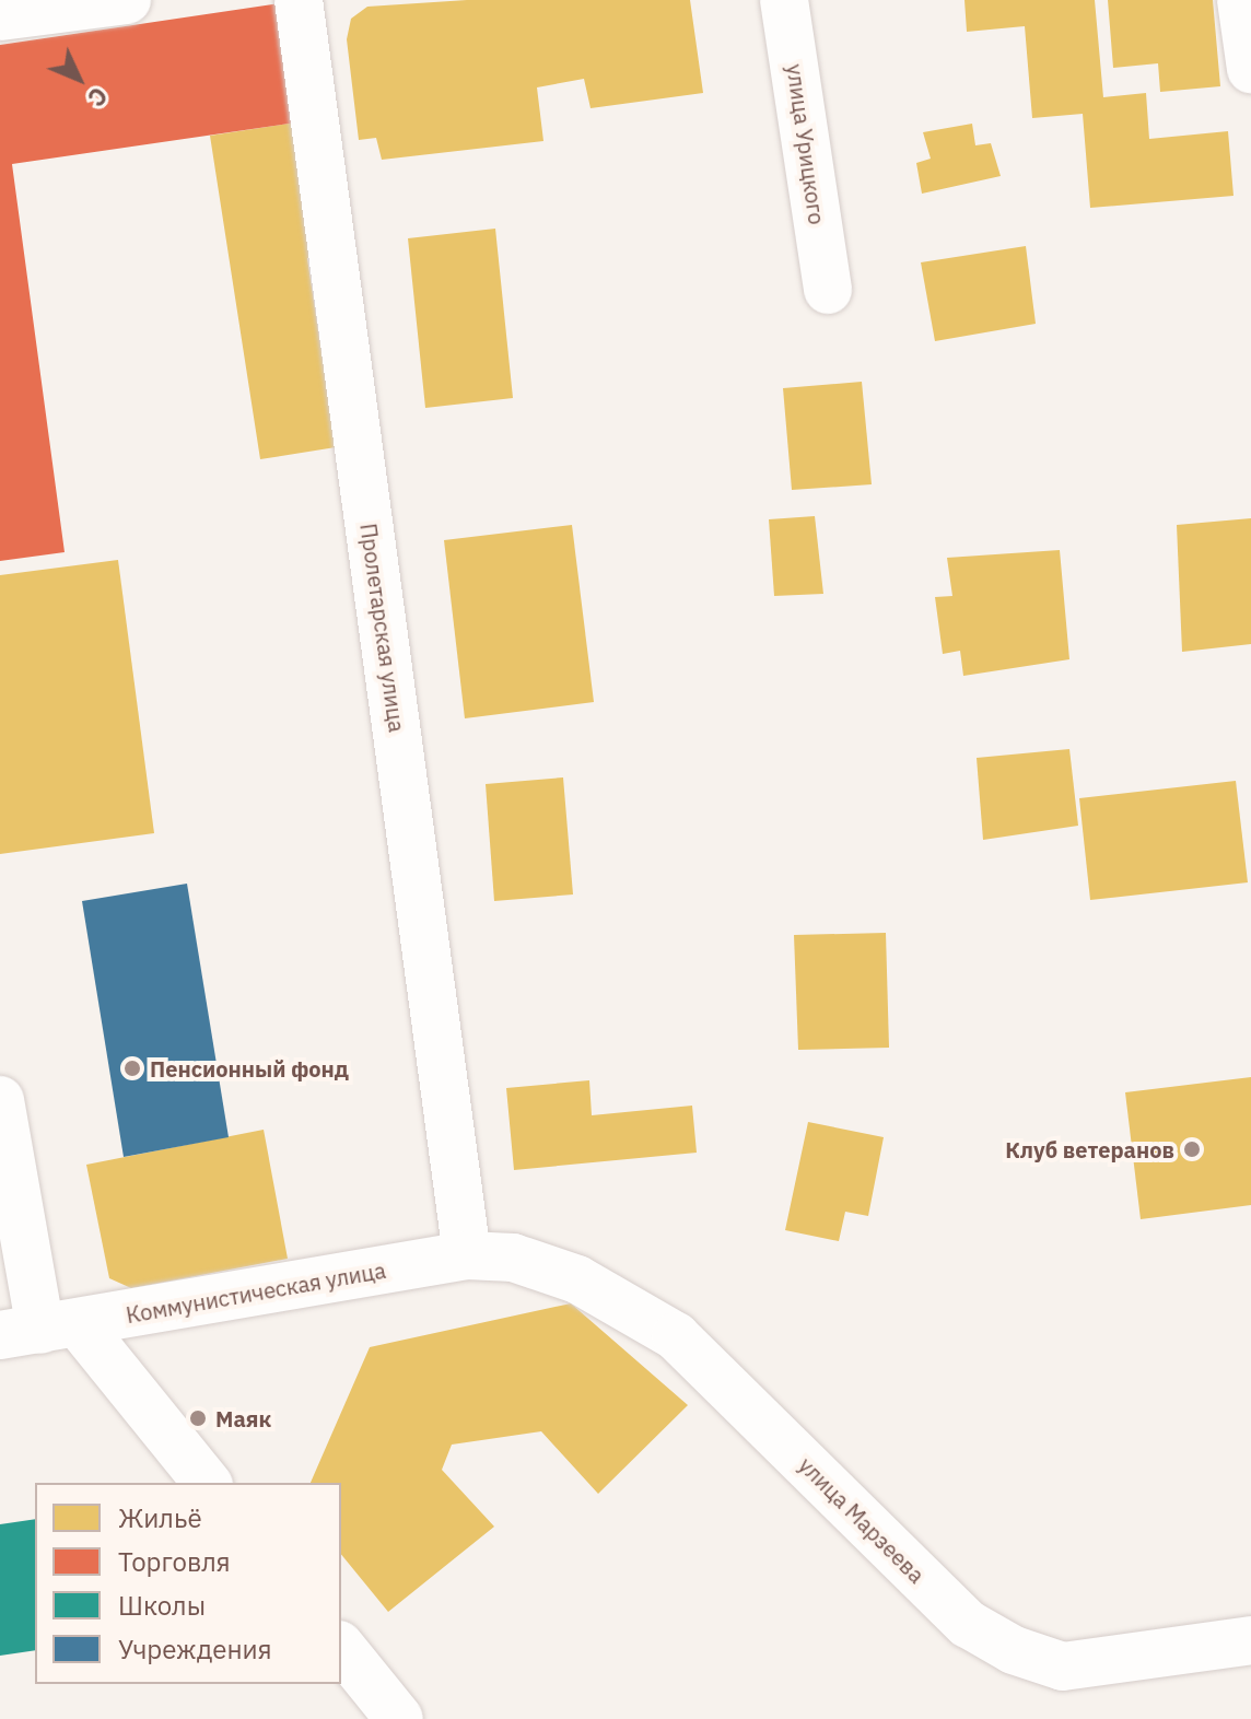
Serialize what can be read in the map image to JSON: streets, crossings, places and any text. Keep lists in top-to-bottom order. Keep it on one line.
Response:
{"streets":{"street":["улица Урицкого","Пролетарская улица","Коммунистическая улица","улица Марзеева"]},"crossings":[["Пролетарская улица","Коммунистическая улица"],["Пролетарская улица","улица Марзеева"],["Коммунистическая улица","улица Марзеева"]],"places":["Пенсионный фонд","Клуб ветеранов","Маяк"],"legend":["Жильё","Торговля","Школы","Учреждения"],"north":"bottom right"}
